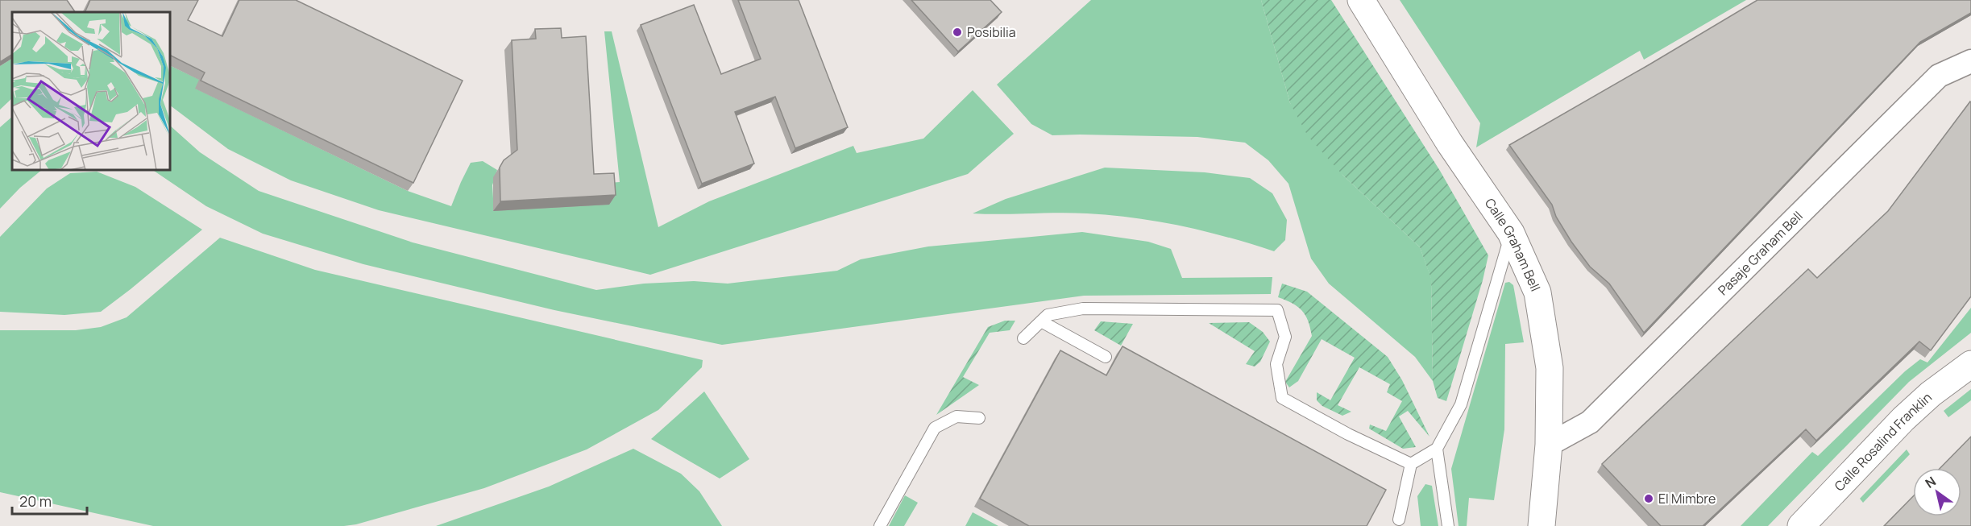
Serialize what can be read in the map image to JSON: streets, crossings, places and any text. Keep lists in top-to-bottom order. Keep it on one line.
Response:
{"streets":{"street":["Calle Graham Bell","Pasaje Graham Bell","Calle Rosalind Franklin"]},"crossings":[["Calle Graham Bell","Pasaje Graham Bell"]],"places":["Posibilia","El Mimbre"],"scale_bar":"20 m","north":"top left"}
